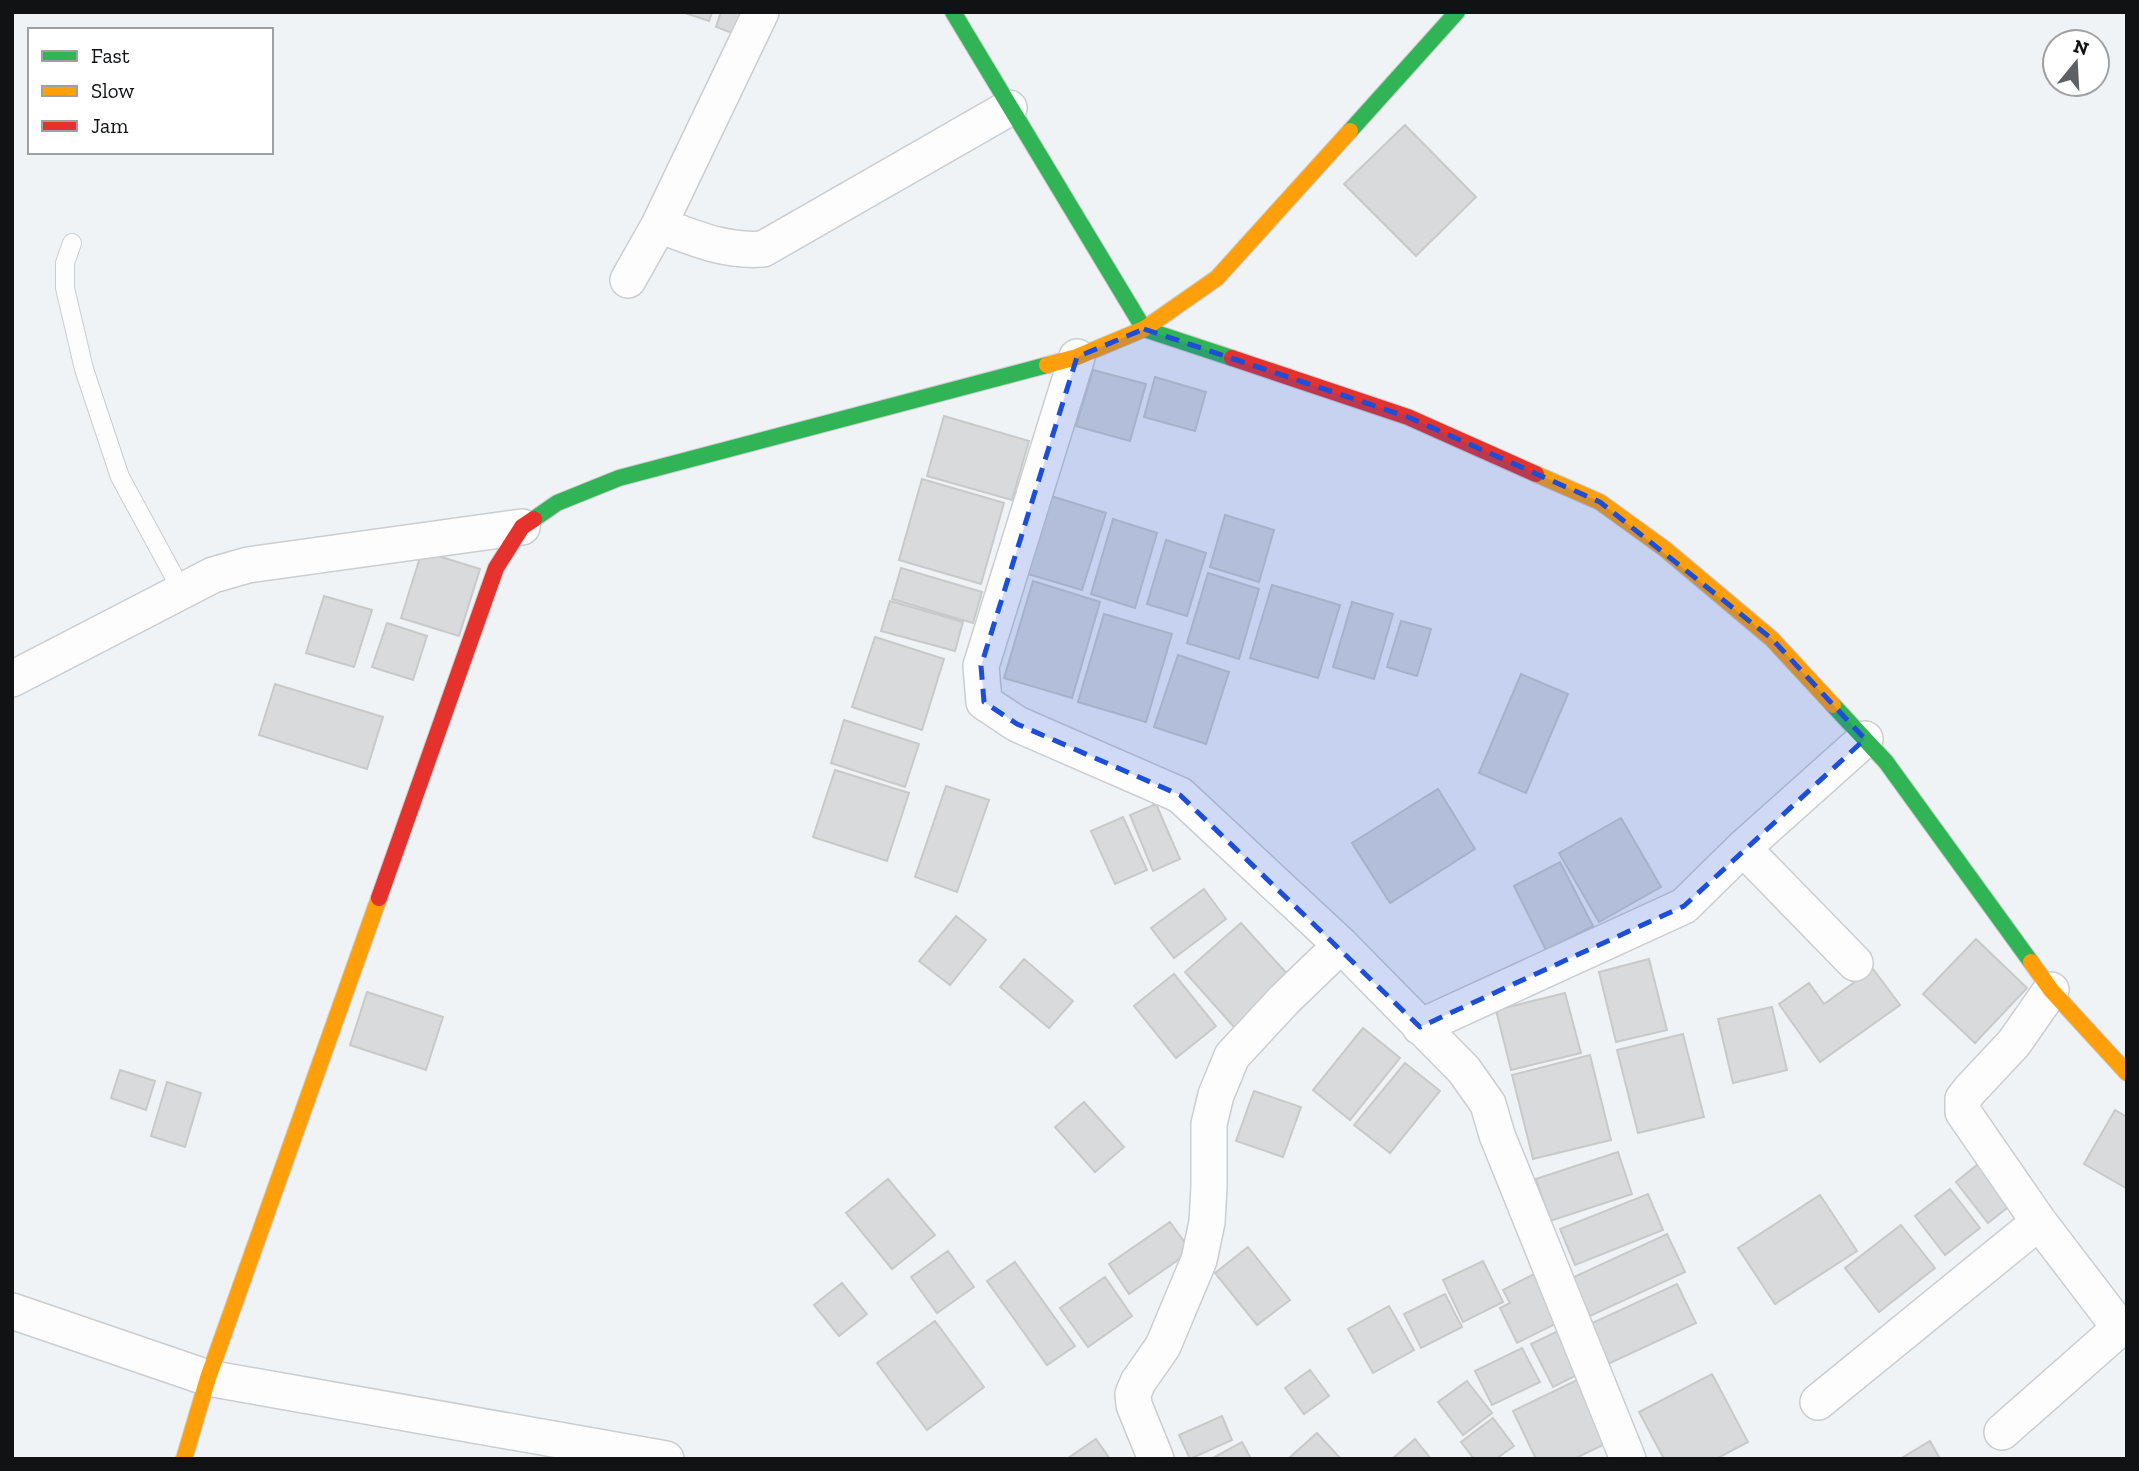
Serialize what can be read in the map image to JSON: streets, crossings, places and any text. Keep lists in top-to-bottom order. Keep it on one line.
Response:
{"legend":["Fast","Slow","Jam"],"north":"top"}
